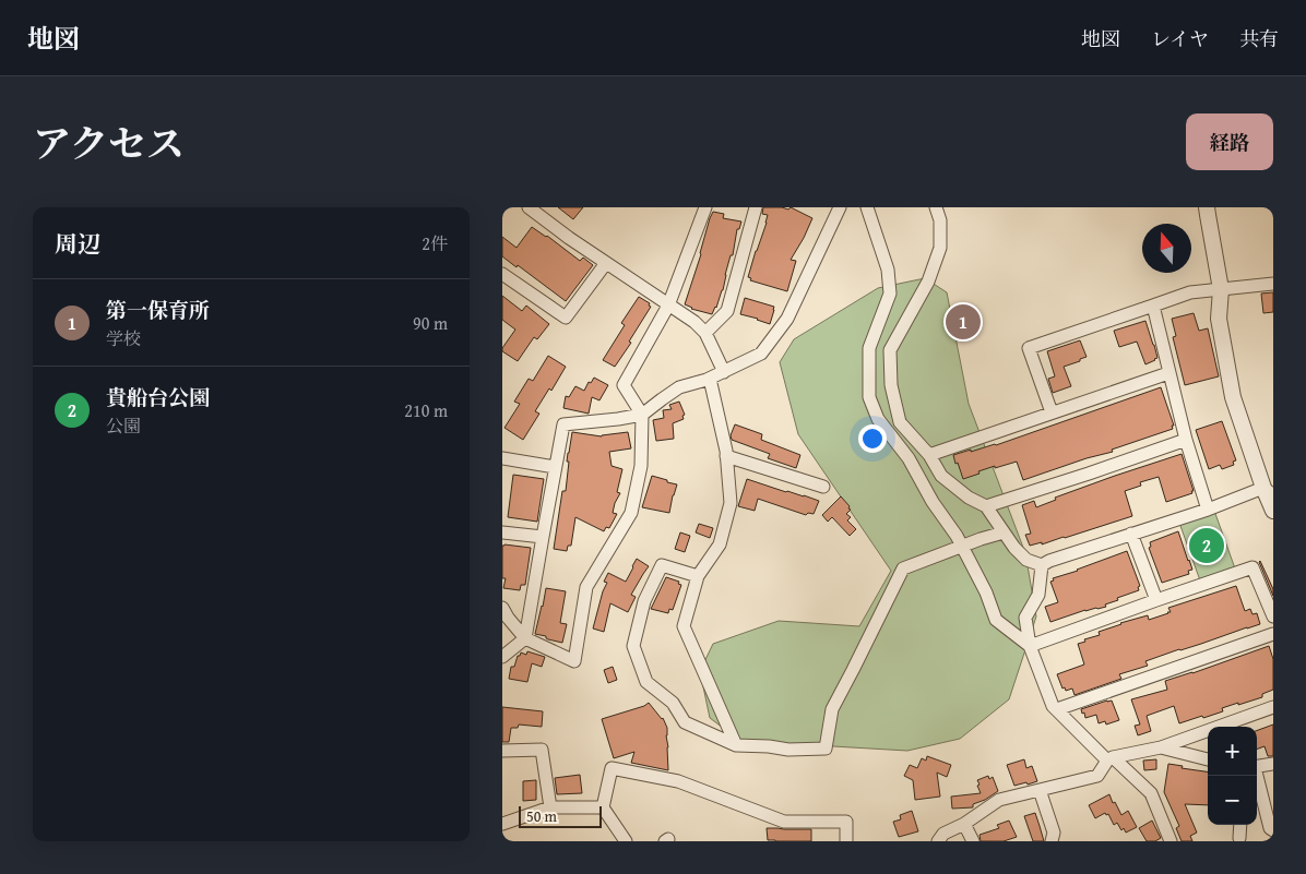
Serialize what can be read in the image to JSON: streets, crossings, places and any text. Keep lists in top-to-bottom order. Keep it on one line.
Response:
{"scale_bar":"50 m","north":"top","page":{"header":"地図","nav":["地図","レイヤ","共有"],"title":"アクセス","buttons":"経路","heading":["周辺","2件"],"list":[{"mark":"1","name":"第一保育所","note":"学校","value":"90 m"},{"mark":"2","name":"貴船台公園","note":"公園","value":"210 m"}],"pins":["1","2"],"map_buttons":["+","−"],"scale":"50 m"}}
